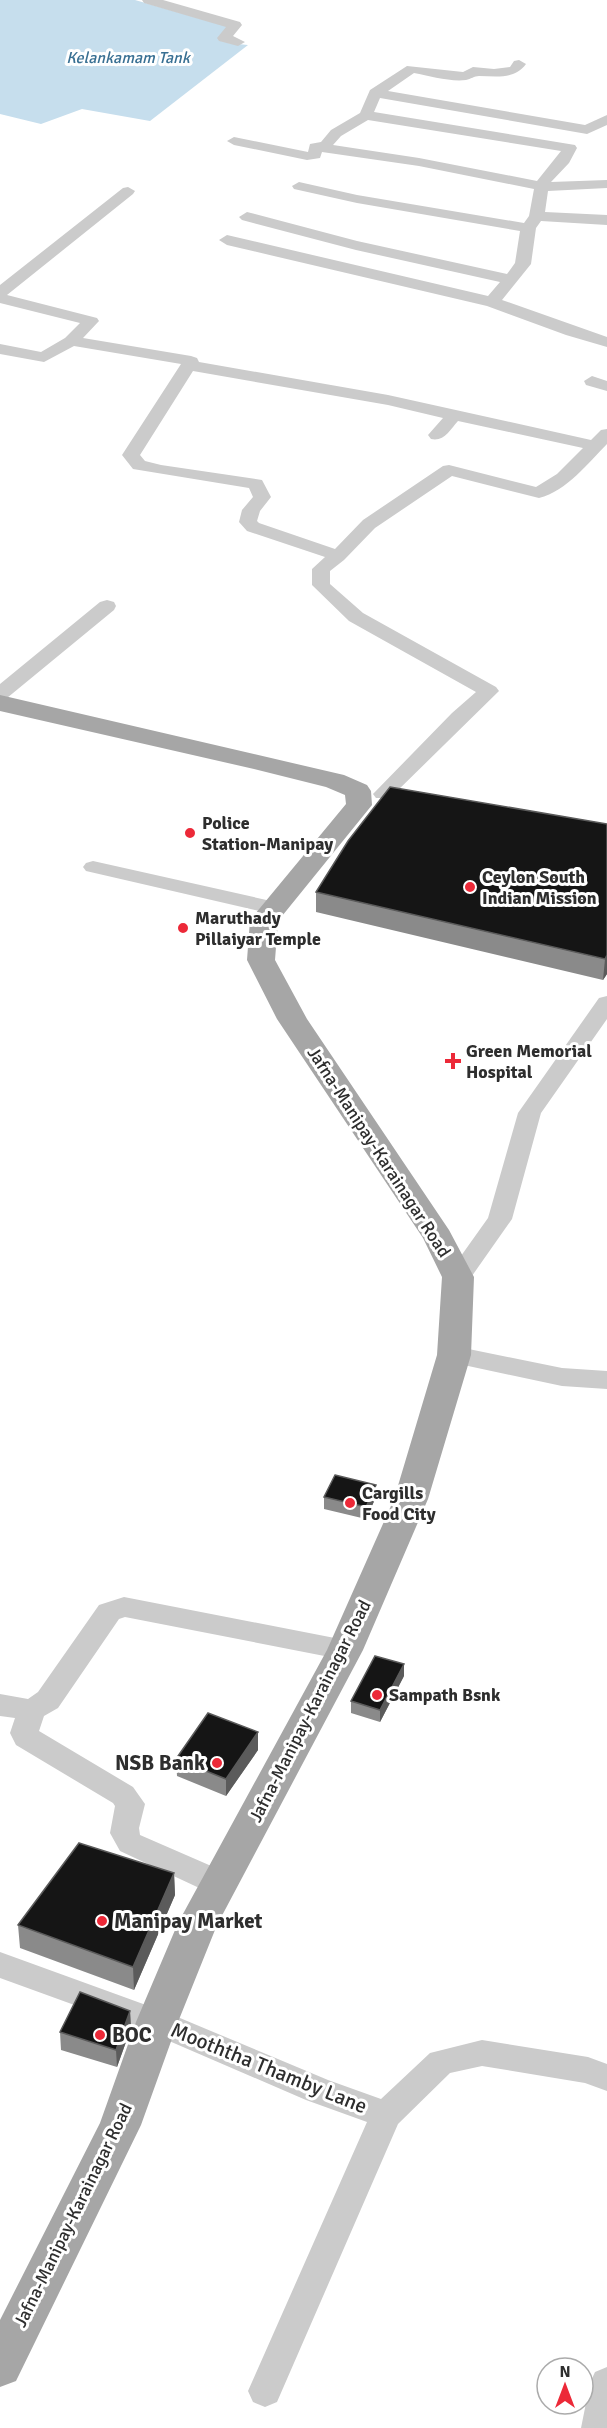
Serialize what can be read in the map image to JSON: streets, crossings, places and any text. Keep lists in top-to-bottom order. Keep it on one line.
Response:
{"streets":{"main road":["Jafna-Manipay-Karainagar Road"],"street":["Mooththa Thamby Lane"]},"crossings":[["Jafna-Manipay-Karainagar Road","Mooththa Thamby Lane"]],"water":["Kelankamam Tank"],"places":{"other":["Police Station-Manipay","Ceylon South Indian Mission","Maruthady Pillaiyar Temple","Cargills Food City","Sampath Bsnk","NSB Bank","Manipay Market","BOC"],"health":["Green Memorial Hospital"]},"north":"top"}
